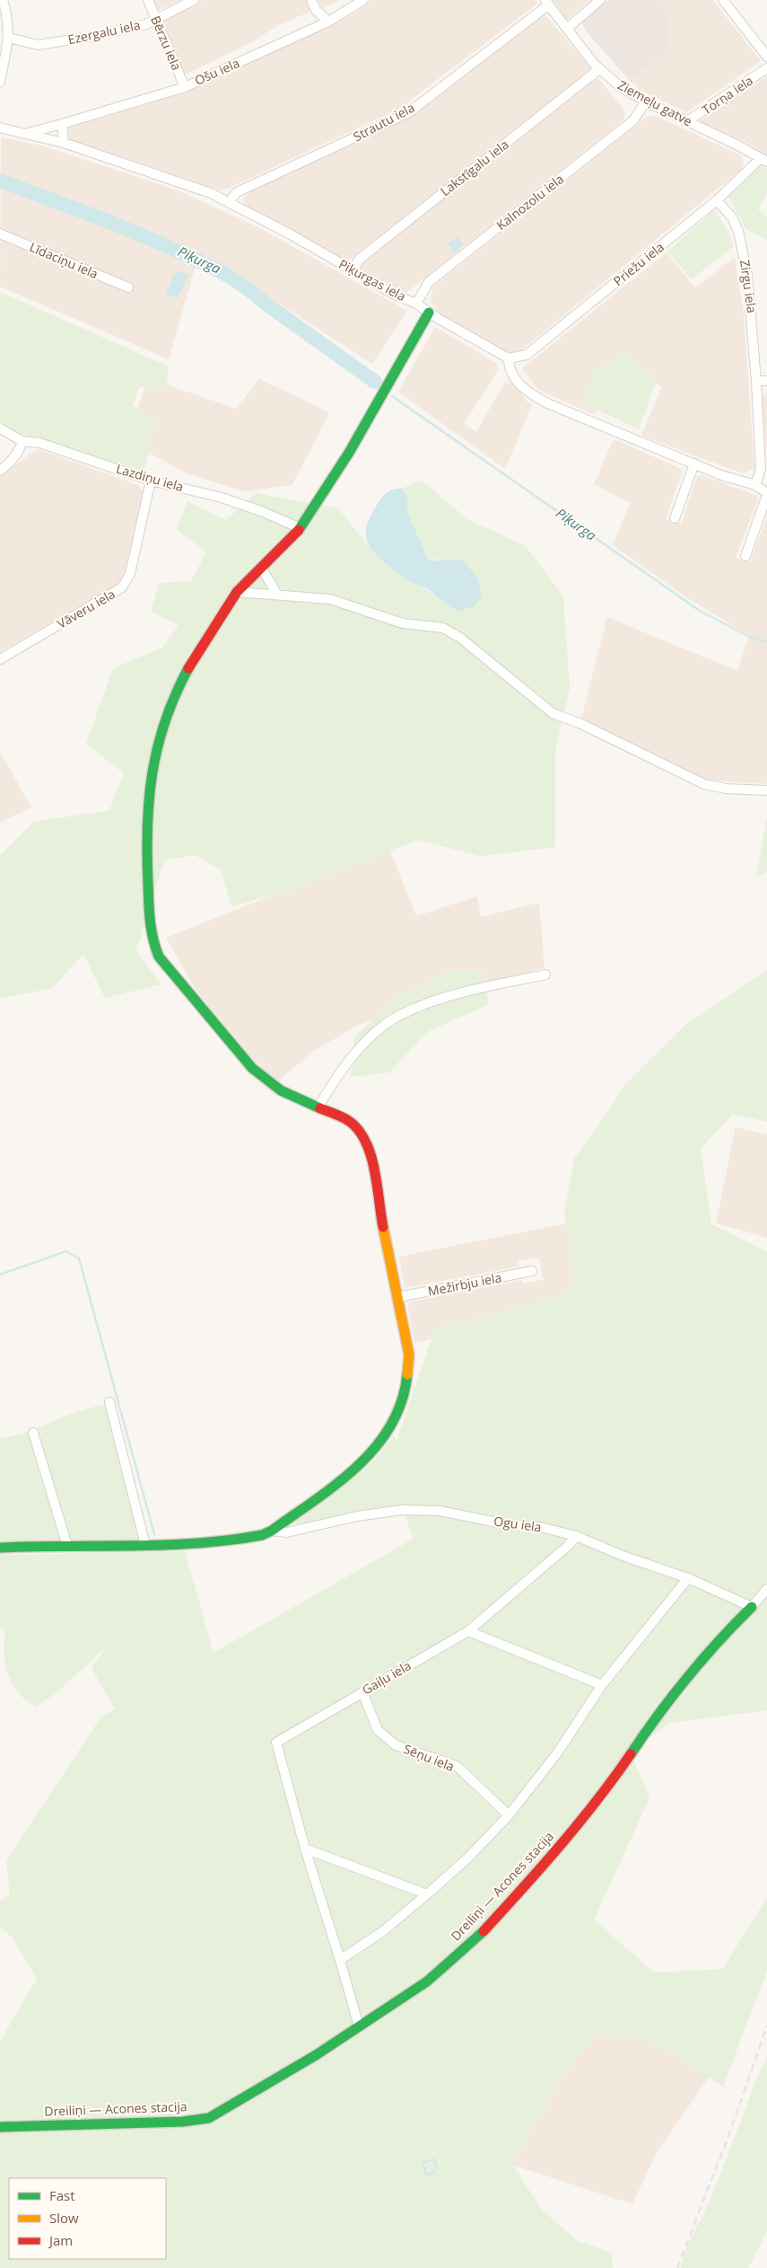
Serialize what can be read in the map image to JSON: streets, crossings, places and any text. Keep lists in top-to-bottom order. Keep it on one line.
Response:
{"streets":{"street":["Ezergalu iela","Bērzu iela","Ošu iela","Torņa iela","Ziemeļu gatve","Strautu iela","Lakstīgalu iela","Kalnozolu iela","Līdaciņu iela","Priežu iela","Piķurgas iela","Zirgu iela","Lazdiņu iela","Vāveru iela","Mežirbju iela","Ogu iela","Gaiļu iela","Sēņu iela","Dreiliņi — Acones stacija"]},"crossings":[["Ezergalu iela","Bērzu iela"],["Bērzu iela","Ošu iela"],["Ošu iela","Piķurgas iela"],["Torņa iela","Ziemeļu gatve"],["Ziemeļu gatve","Strautu iela"],["Ziemeļu gatve","Lakstīgalu iela"],["Ziemeļu gatve","Kalnozolu iela"],["Ziemeļu gatve","Priežu iela"],["Strautu iela","Piķurgas iela"],["Lakstīgalu iela","Piķurgas iela"],["Kalnozolu iela","Piķurgas iela"],["Priežu iela","Piķurgas iela"],["Priežu iela","Zirgu iela"],["Lazdiņu iela","Vāveru iela"],["Ogu iela","Gaiļu iela"],["Ogu iela","Dreiliņi — Acones stacija"],["Gaiļu iela","Sēņu iela"],["Gaiļu iela","Dreiliņi — Acones stacija"]],"water":["Piķurga"],"legend":["Fast","Slow","Jam"]}
